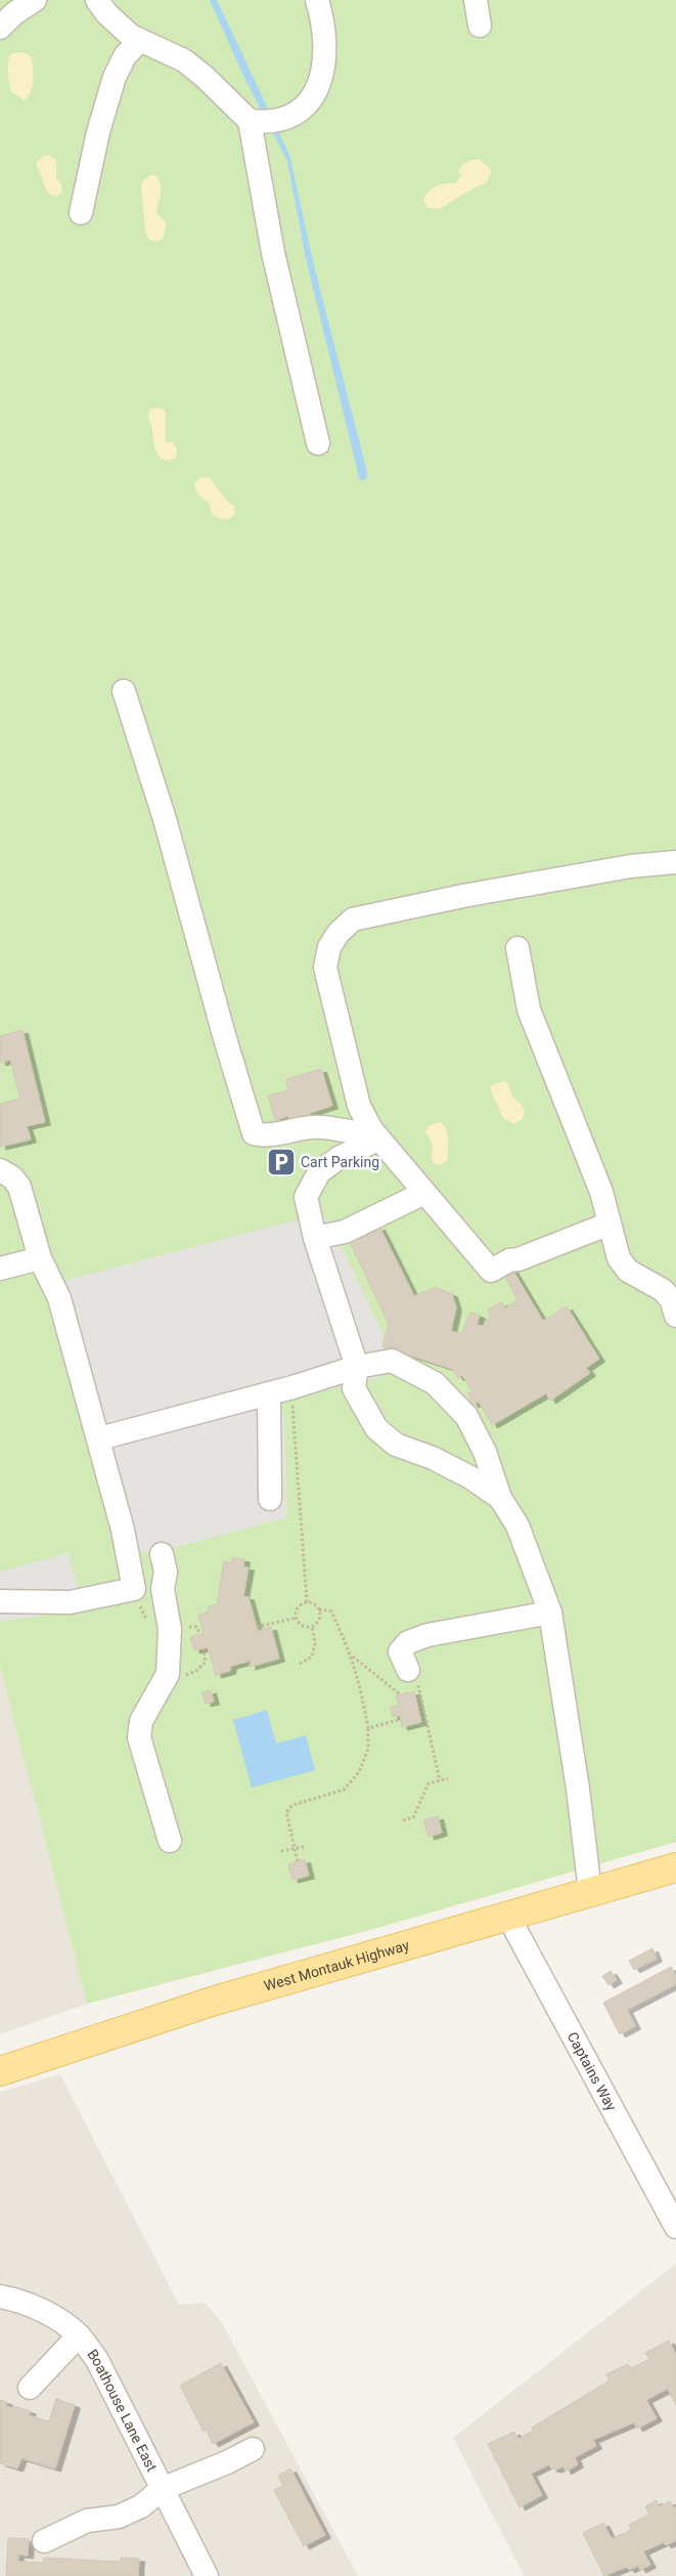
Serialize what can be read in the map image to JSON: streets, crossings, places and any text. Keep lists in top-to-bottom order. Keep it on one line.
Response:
{"streets":{"main road":["West Montauk Highway"],"street":["Captains Way","Boathouse Lane East"]},"crossings":[["West Montauk Highway","Captains Way"]],"places":{"parking":["Cart Parking"]}}
